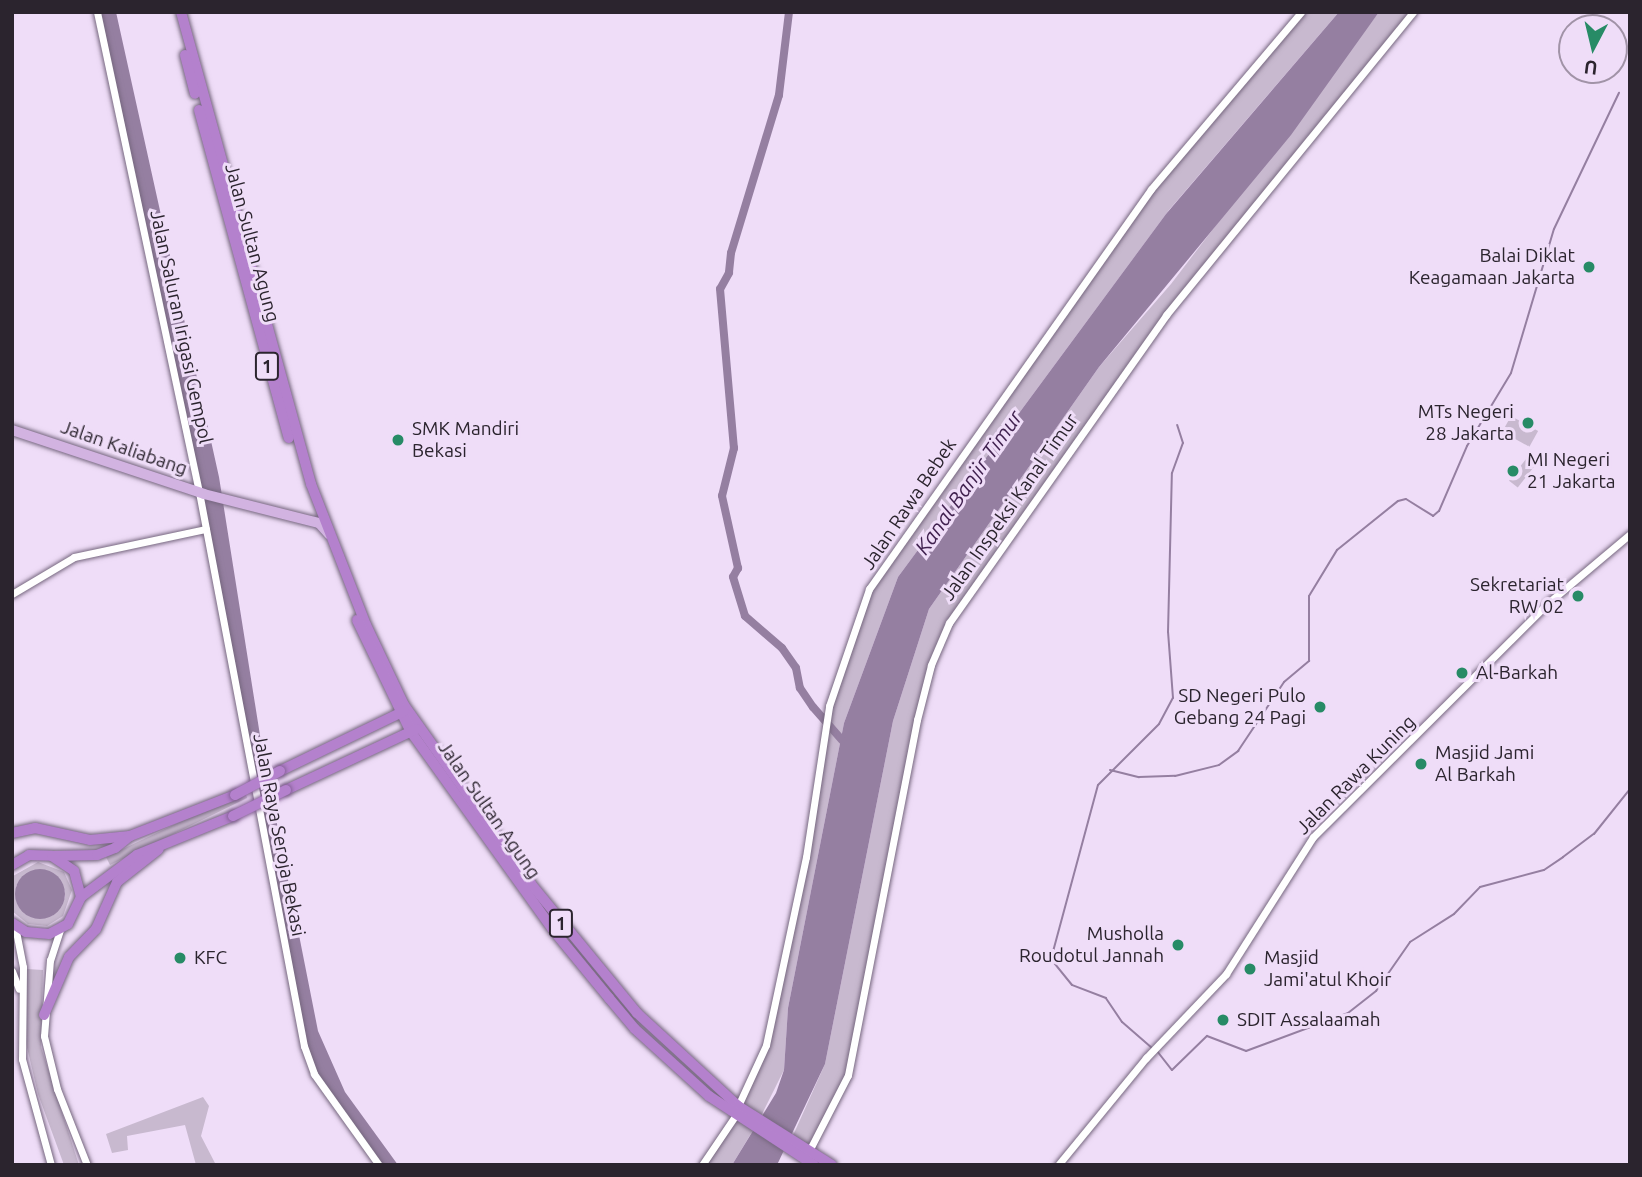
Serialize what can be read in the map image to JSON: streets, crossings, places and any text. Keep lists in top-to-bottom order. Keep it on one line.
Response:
{"streets":{"highway":["Jalan Sultan Agung","1"],"main road":["Jalan Kaliabang"],"street":["Jalan Saluran Irigasi Gempol","Jalan Rawa Bebek","Jalan Inspeksi Kanal Timur","Jalan Rawa Kuning","Jalan Raya Seroja Bekasi"]},"crossings":[["Jalan Sultan Agung","1"],["Jalan Sultan Agung","Jalan Kaliabang"],["Jalan Sultan Agung","Jalan Rawa Bebek"],["Jalan Saluran Irigasi Gempol","Jalan Kaliabang"],["Jalan Saluran Irigasi Gempol","Jalan Raya Seroja Bekasi"],["1","Jalan Rawa Bebek"],["1","Jalan Inspeksi Kanal Timur"],["Jalan Kaliabang","Jalan Raya Seroja Bekasi"]],"water":["Kanal Banjir Timur"],"places":["Balai Diklat Keagamaan Jakarta","MTs Negeri 28 Jakarta","SMK Mandiri Bekasi","MI Negeri 21 Jakarta","Sekretariat RW 02","Al-Barkah","SD Negeri Pulo Gebang 24 Pagi","Masjid Jami Al Barkah","Musholla Roudotul Jannah","KFC","Masjid Jami'atul Khoir","SDIT Assalaamah"],"north":"bottom"}
